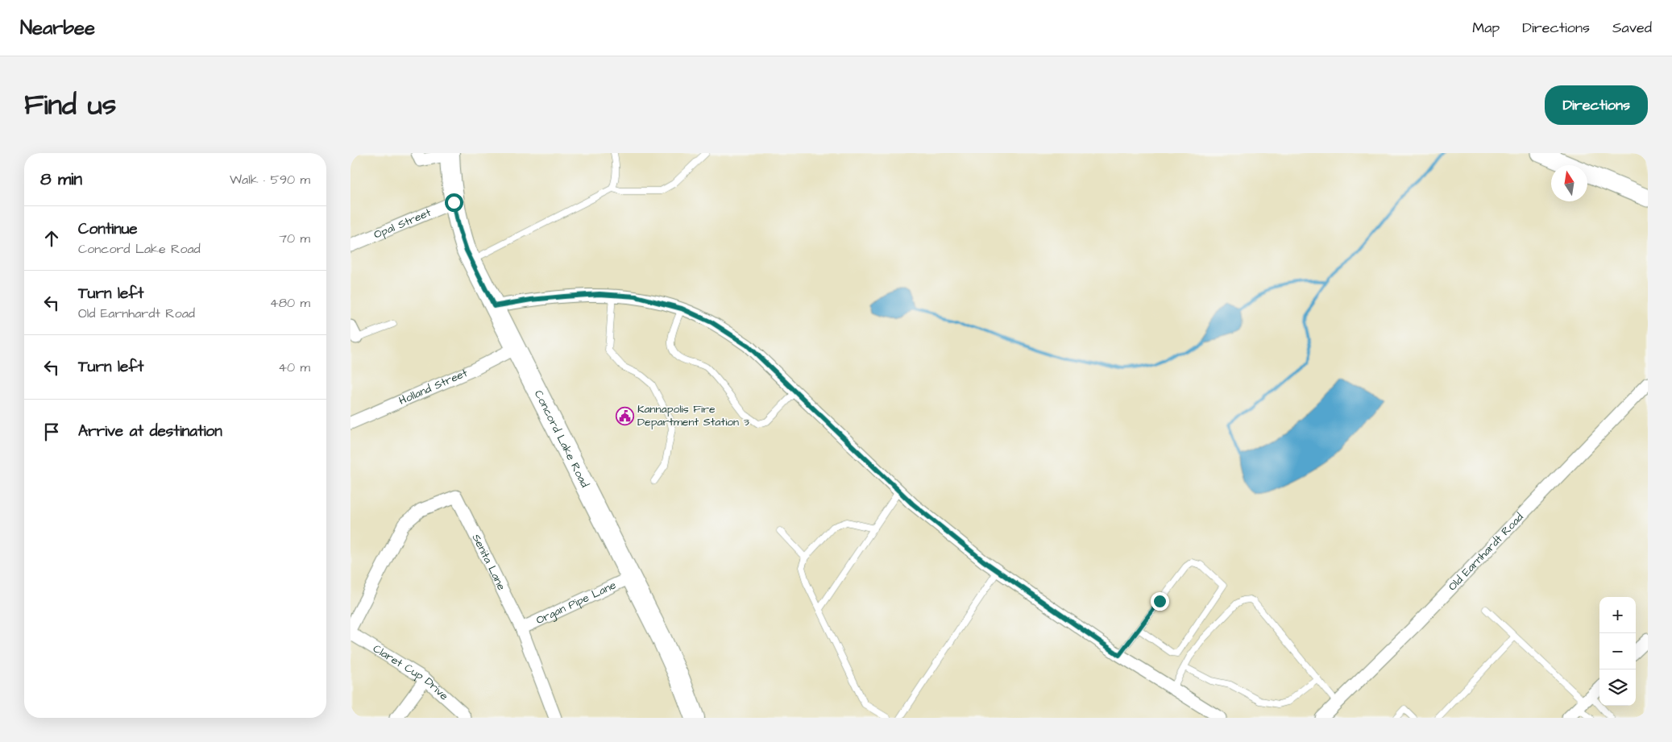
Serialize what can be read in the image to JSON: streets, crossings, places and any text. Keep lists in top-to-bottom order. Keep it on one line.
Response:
{"streets":{"main road":["Concord Lake Road"],"street":["Opal Street","Holland Street","Old Earnhardt Road","Senita Lane","Organ Pipe Lane","Claret Cup Drive"]},"crossings":[["Opal Street","Concord Lake Road"],["Holland Street","Concord Lake Road"],["Concord Lake Road","Organ Pipe Lane"],["Senita Lane","Organ Pipe Lane"]],"places":{"public building":["Kannapolis Fire Department Station 3"]},"north":"top","page":{"header":"Nearbee","nav":["Map","Directions","Saved"],"title":"Find us","buttons":"Directions","heading":["8 min","Walk · 590 m"],"list":[["Continue","Concord Lake Road","70 m"],["Turn left","Old Earnhardt Road","480 m"],["Turn left","40 m"],"Arrive at destination"],"map_buttons":["+","−"]}}
